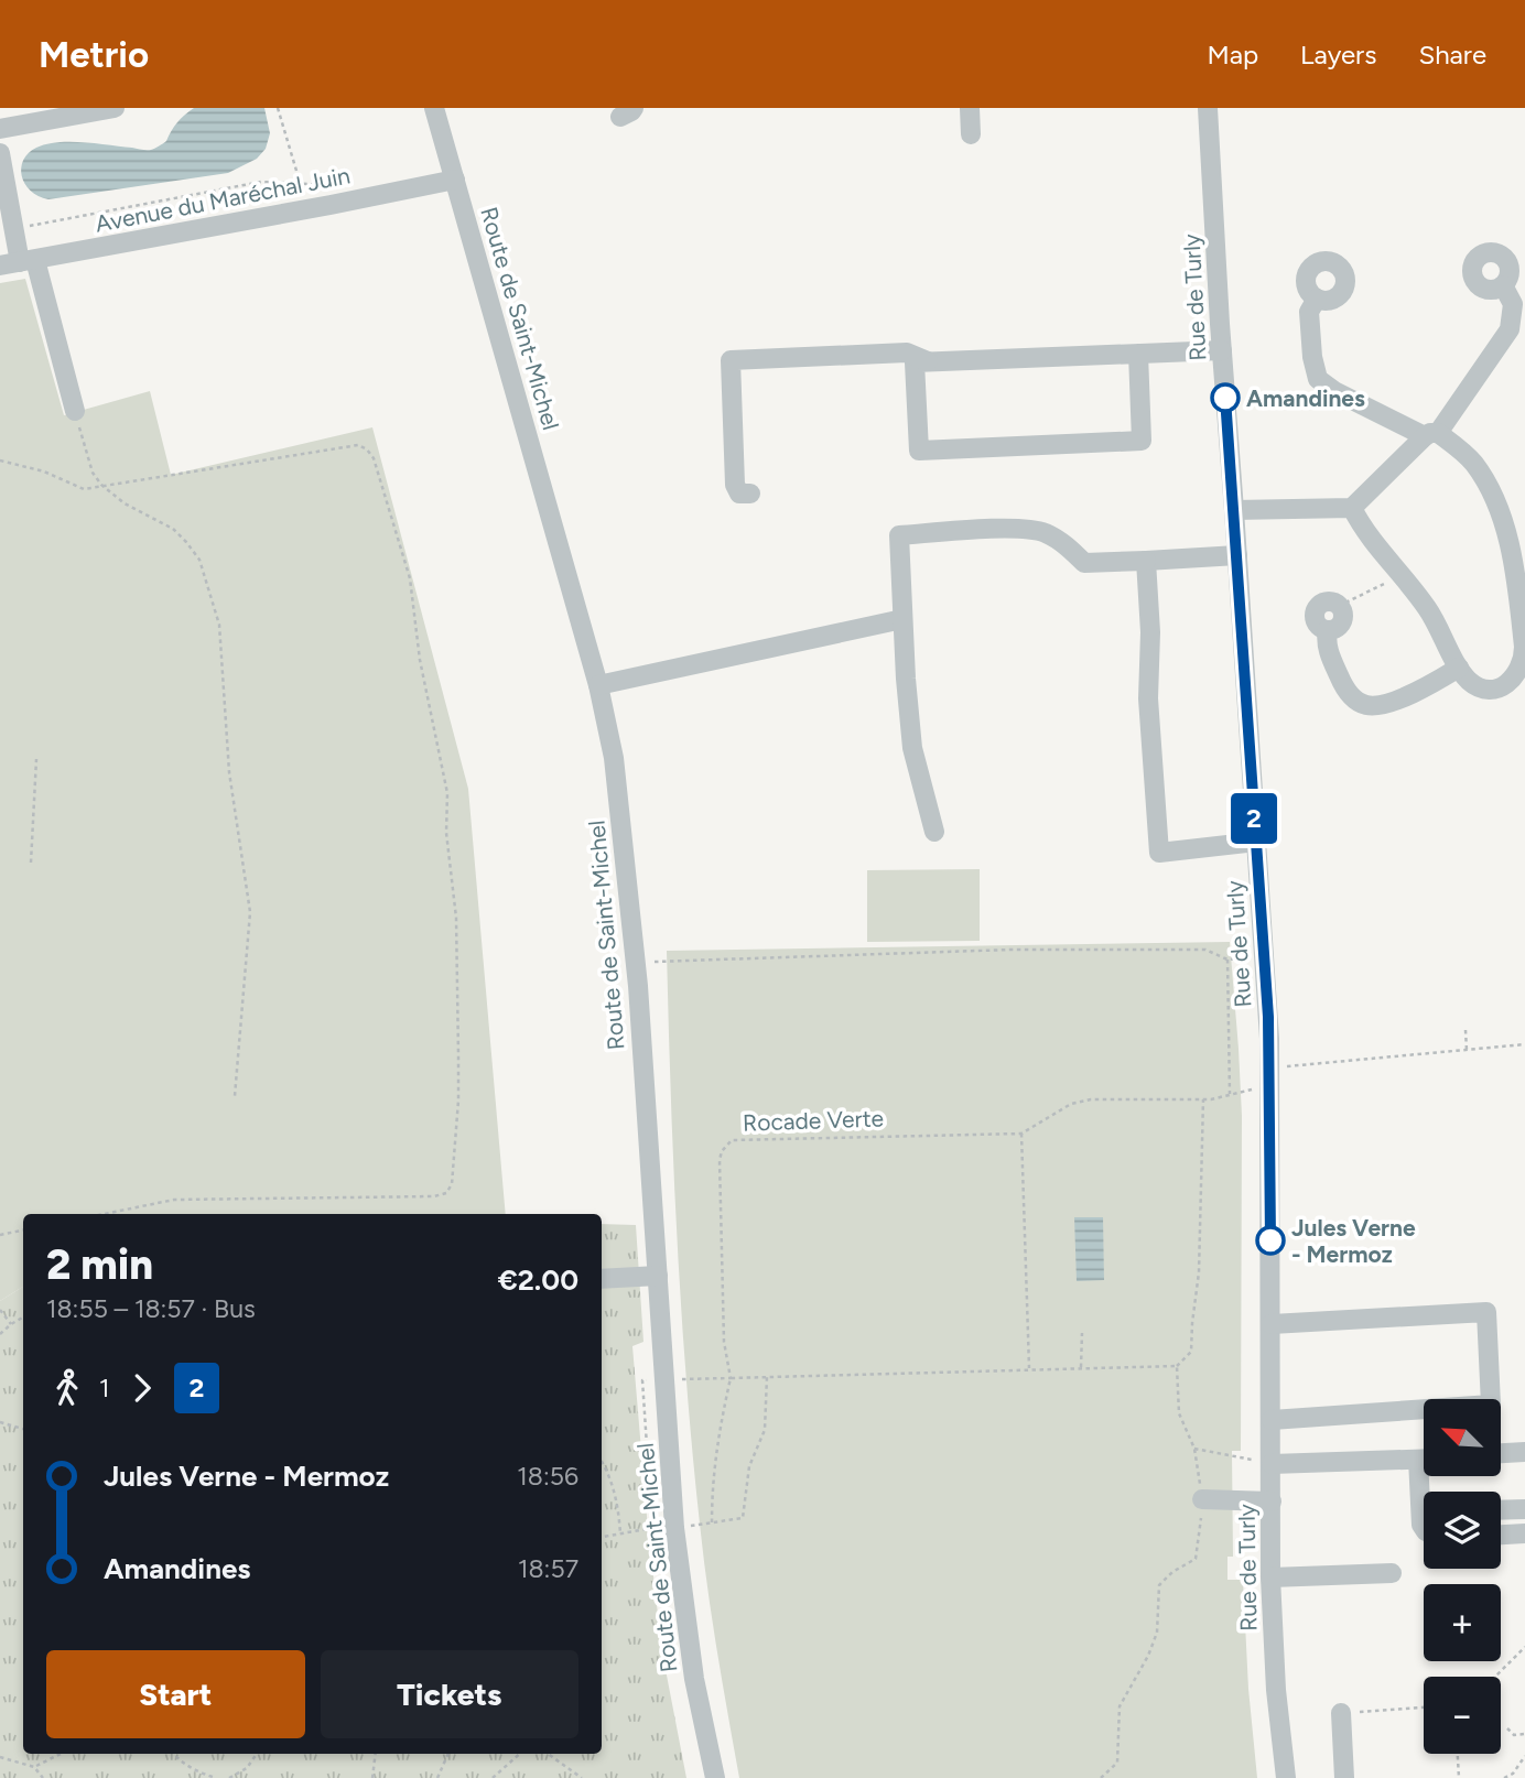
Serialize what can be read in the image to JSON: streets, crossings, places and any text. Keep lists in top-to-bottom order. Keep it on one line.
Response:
{"streets":{"street":["Avenue du Maréchal Juin","Rue de Turly","Route de Saint-Michel"],"path":["Rocade Verte"]},"crossings":[["Avenue du Maréchal Juin","Route de Saint-Michel"]],"places":["Amandines","Jules Verne - Mermoz"],"lines":["bus line 2"],"north":"top left","page":{"header":"Metrio","nav":["Map","Layers","Share"],"on_map":"2","heading":["2 min","18:55 – 18:57 · Bus","€2.00"],"legs":["1","2"],"map_buttons":["+","−"],"list":[{"name":"Jules Verne - Mermoz","value":"18:56"},{"name":"Amandines","value":"18:57"}],"buttons":["Start","Tickets"]}}
